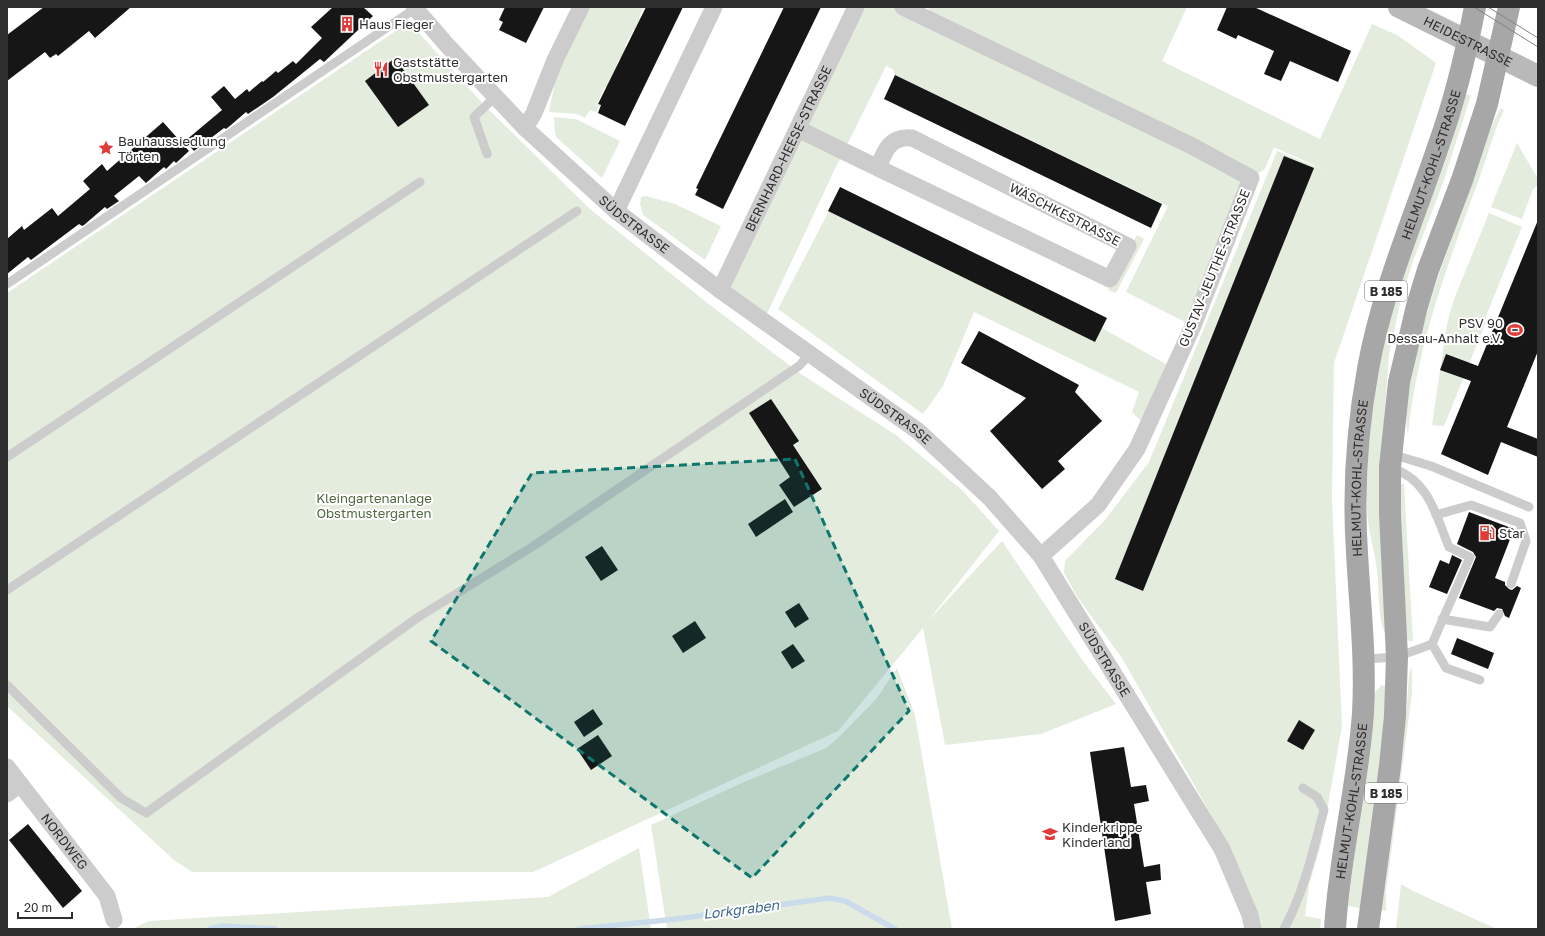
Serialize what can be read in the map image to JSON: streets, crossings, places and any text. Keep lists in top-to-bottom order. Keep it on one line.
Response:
{"streets":{"main road":["HEIDESTRASSE","HELMUT-KOHL-STRASSE","B 185"],"street":["BERNHARD-HEESE-STRASSE","WÄSCHKESTRASSE","SÜDSTRASSE","GUSTAV-JEUTHE-STRASSE","NORDWEG"]},"crossings":[["HEIDESTRASSE","HELMUT-KOHL-STRASSE"],["HEIDESTRASSE","B 185"],["BERNHARD-HEESE-STRASSE","WÄSCHKESTRASSE"],["BERNHARD-HEESE-STRASSE","SÜDSTRASSE"],["HELMUT-KOHL-STRASSE","B 185"],["SÜDSTRASSE","GUSTAV-JEUTHE-STRASSE"]],"water":["Lorkgraben"],"parks":["Kleingartenanlage Obstmustergarten"],"places":{"building":["Haus Fieger"],"restaurant":["Gaststätte Obstmustergarten"],"place":["Bauhaussiedlung Törten"],"sports":["PSV 90 Dessau-Anhalt e.V."],"fuel station":["Star"],"school or university":["Kinderkrippe Kinderland"]},"scale_bar":"20 m"}
